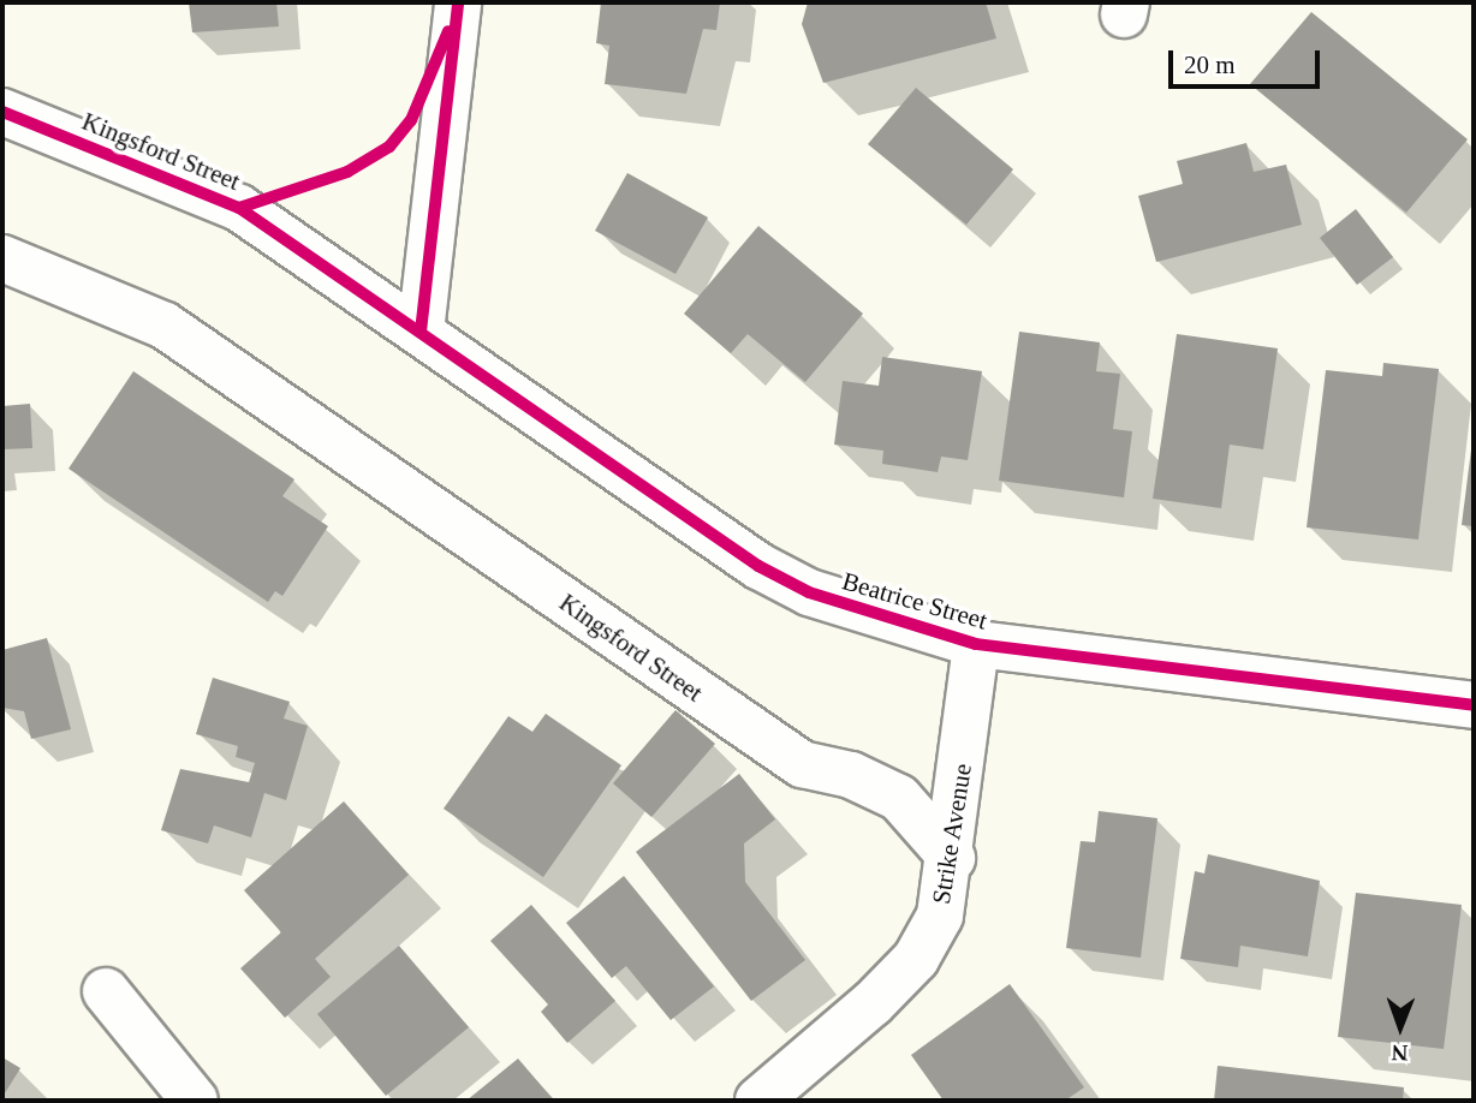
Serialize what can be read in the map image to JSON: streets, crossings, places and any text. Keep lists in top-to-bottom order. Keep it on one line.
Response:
{"streets":{"street":["Kingsford Street","Beatrice Street","Strike Avenue"]},"crossings":[["Kingsford Street","Beatrice Street"],["Kingsford Street","Strike Avenue"],["Beatrice Street","Strike Avenue"]],"scale_bar":"20 m","north":"bottom"}
